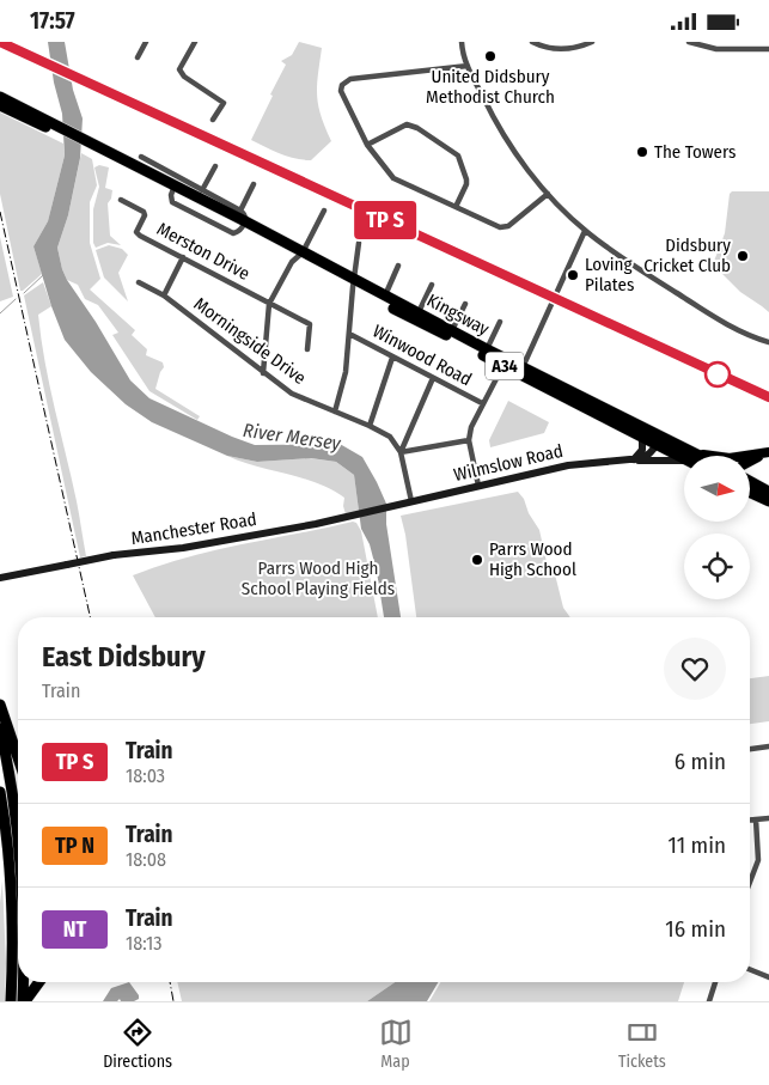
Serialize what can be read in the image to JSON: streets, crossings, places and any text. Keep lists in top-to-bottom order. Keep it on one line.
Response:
{"streets":{"highway":["Kingsway","A34"],"main road":["Wilmslow Road","Manchester Road"],"street":["Merston Drive","Morningside Drive","Winwood Road"]},"crossings":[["Kingsway","Wilmslow Road"],["Wilmslow Road","Manchester Road"]],"water":["River Mersey"],"parks":["Parrs Wood High School Playing Fields"],"places":["United Didsbury Methodist Church","The Towers","Didsbury Cricket Club","Loving Pilates","Parrs Wood High School"],"north":"right","page":{"status":"17:57","on_map":"TP S","heading":["East Didsbury","Train"],"list":[{"mark":"TP S","name":"Train","note":"18:03","value":"6 min"},{"mark":"TP N","name":"Train","note":"18:08","value":"11 min"},{"mark":"NT","name":"Train","note":"18:13","value":"16 min"}],"tabs":["Directions","Map","Tickets"]}}
